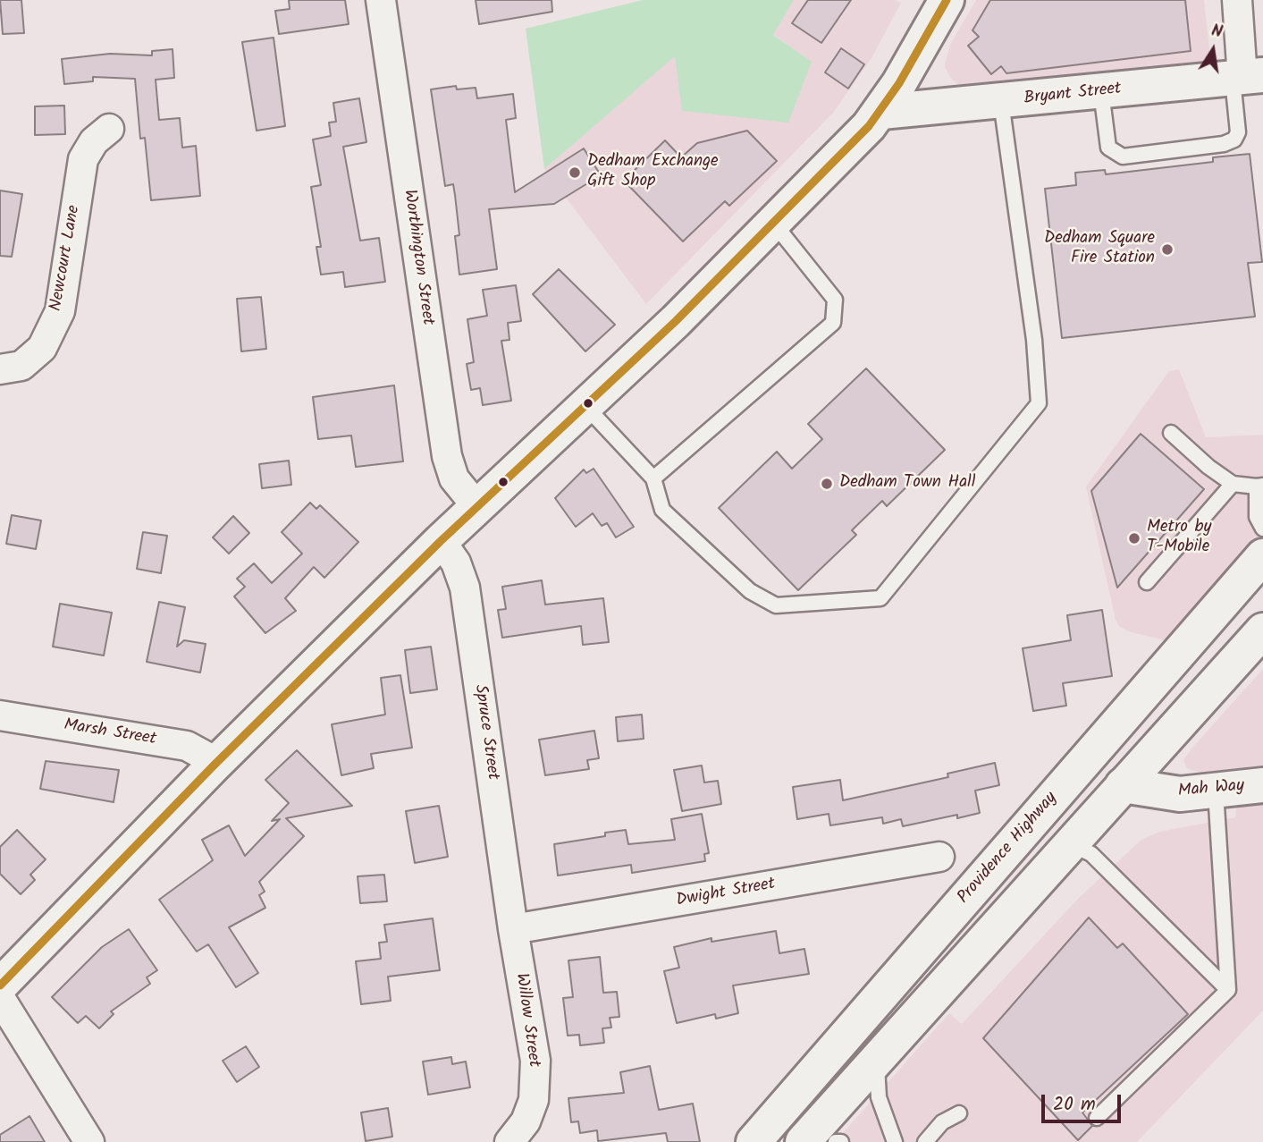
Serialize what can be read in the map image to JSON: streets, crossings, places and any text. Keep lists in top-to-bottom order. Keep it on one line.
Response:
{"streets":{"main road":["Bryant Street","Mah Way","Providence Highway"],"street":["Worthington Street","Newcourt Lane","Spruce Street","Marsh Street","Dwight Street","Willow Street"]},"crossings":[["Spruce Street","Dwight Street"],["Spruce Street","Willow Street"],["Dwight Street","Willow Street"]],"places":["Dedham Exchange Gift Shop","Dedham Square Fire Station","Dedham Town Hall","Metro by T-Mobile"],"scale_bar":"20 m","north":"top"}
